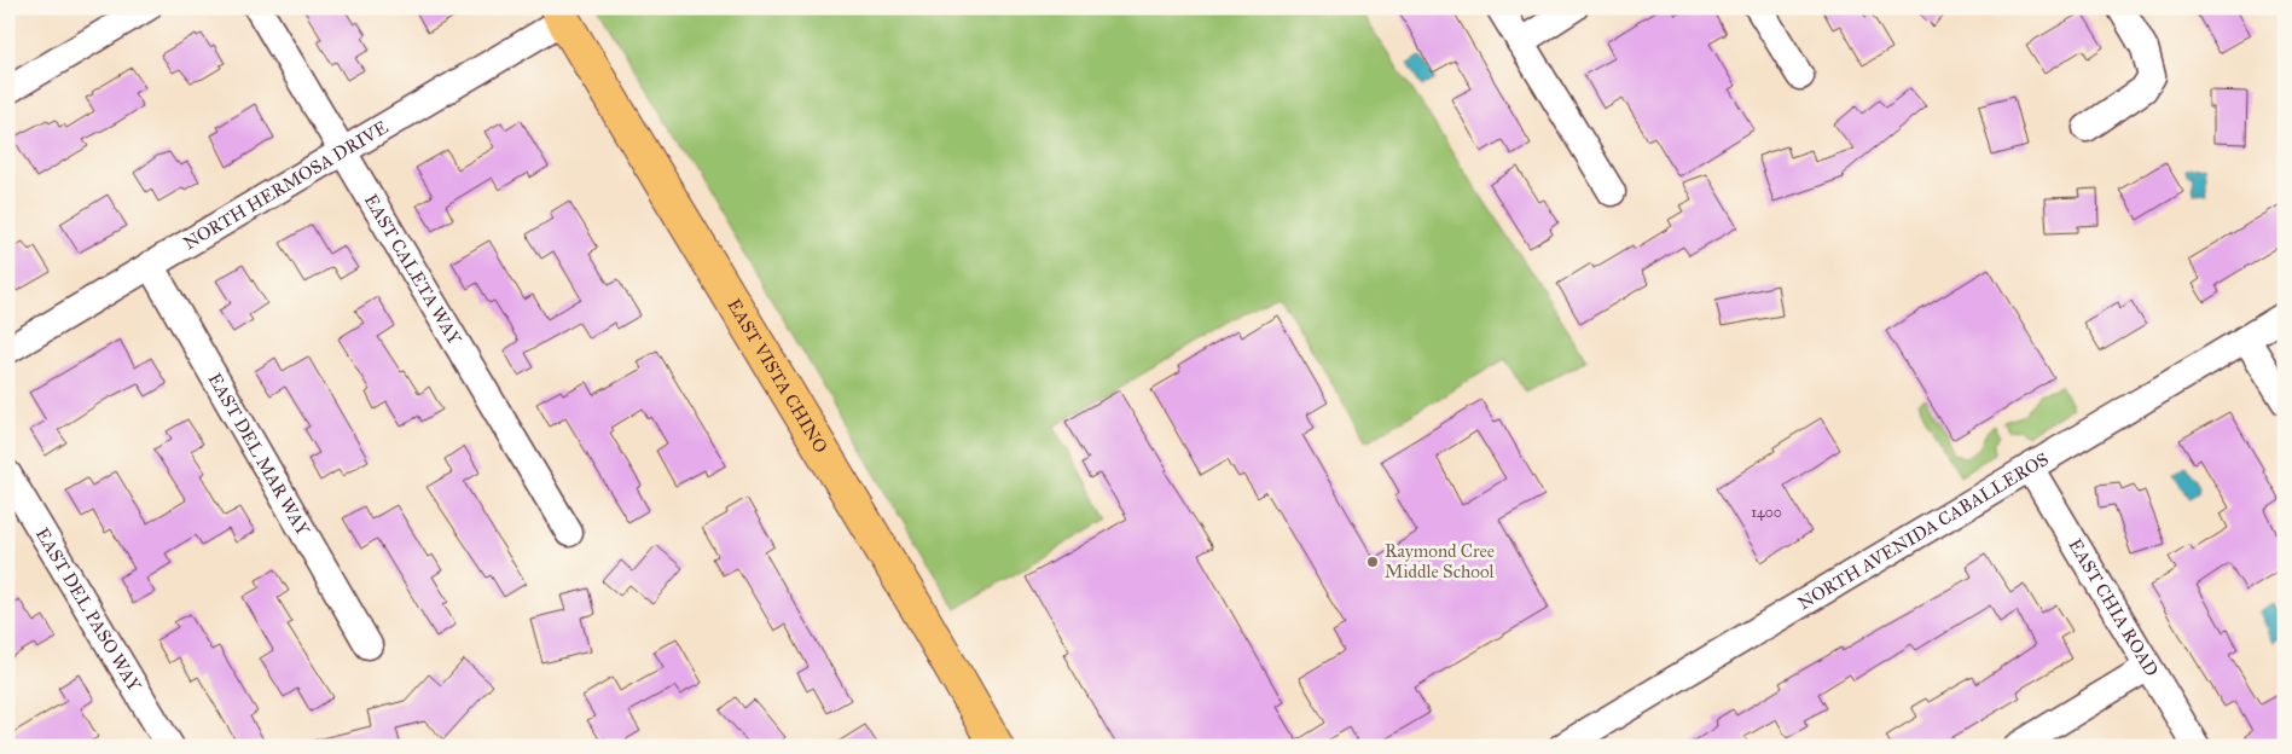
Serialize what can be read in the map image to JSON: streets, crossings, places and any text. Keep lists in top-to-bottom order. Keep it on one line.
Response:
{"streets":{"main road":["EAST VISTA CHINO"],"street":["NORTH HERMOSA DRIVE","EAST CALETA WAY","EAST DEL MAR WAY","NORTH AVENIDA CABALLEROS","EAST CHIA ROAD","EAST DEL PASO WAY"]},"crossings":[["NORTH HERMOSA DRIVE","EAST CALETA WAY"],["NORTH HERMOSA DRIVE","EAST VISTA CHINO"],["NORTH HERMOSA DRIVE","EAST DEL MAR WAY"],["NORTH AVENIDA CABALLEROS","EAST CHIA ROAD"]],"places":["Raymond Cree Middle School"],"house_numbers":["1400"]}
